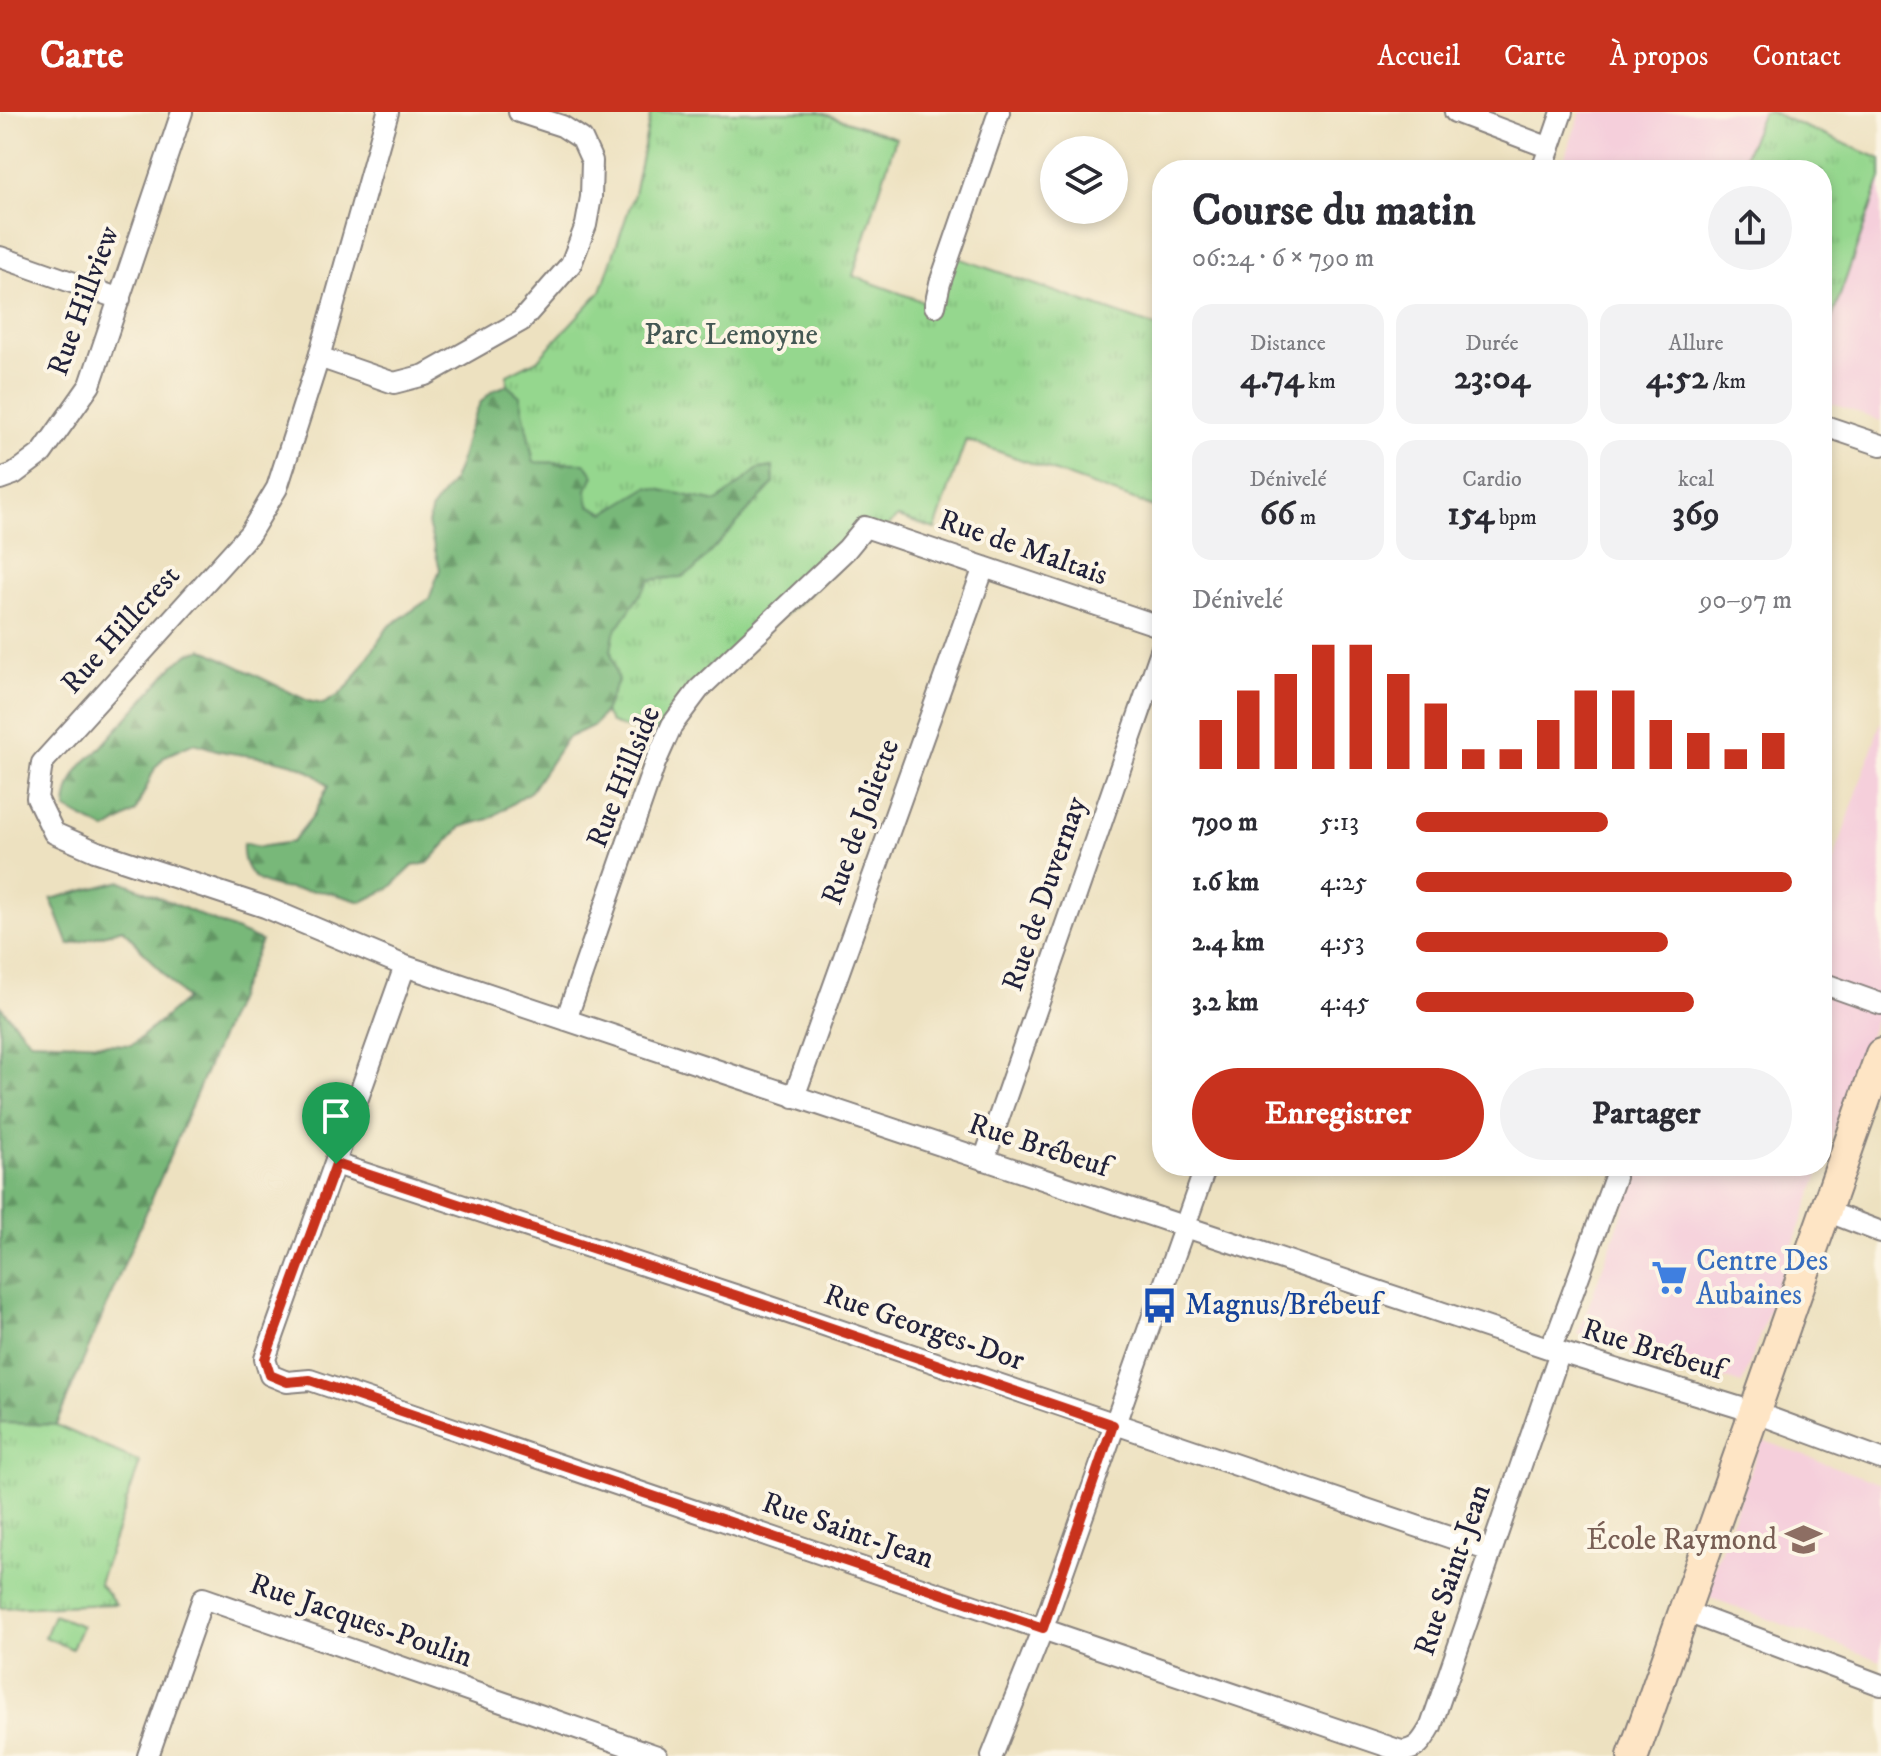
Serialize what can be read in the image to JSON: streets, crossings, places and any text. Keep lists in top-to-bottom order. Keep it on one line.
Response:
{"streets":{"street":["Rue Hillview","Rue de Maltais","Rue Hillcrest","Rue Hillside","Rue de Joliette","Rue de Duvernay","Rue Brébeuf","Rue Georges-Dor","Rue Saint-Jean","Rue Jacques-Poulin"]},"crossings":[["Rue de Maltais","Rue Hillside"],["Rue de Maltais","Rue de Joliette"],["Rue Hillcrest","Rue Brébeuf"],["Rue Hillcrest","Rue Saint-Jean"],["Rue Hillside","Rue Brébeuf"],["Rue de Joliette","Rue Brébeuf"],["Rue de Duvernay","Rue Brébeuf"],["Rue Brébeuf","Rue Saint-Jean"],["Rue Georges-Dor","Rue Saint-Jean"]],"parks":["Parc Lemoyne"],"places":{"supermarket":["Centre Des Aubaines"],"bus stop":["Magnus/Brébeuf"],"school or university":["École Raymond"]},"page":{"header":"Carte","nav":["Accueil","Carte","À propos","Contact"],"heading":["Course du matin","06:24 · 6 × 790 m"],"stats":[["Distance","4.74 km"],["Durée","23:04"],["Allure","4:52 /km"],["Dénivelé","66 m"],["Cardio","154 bpm"],["kcal","369"]],"chart":["Dénivelé","90–97 m"],"list":[{"name":"790 m","note":"5:13"},{"name":"1.6 km","note":"4:25"},{"name":"2.4 km","note":"4:53"},{"name":"3.2 km","note":"4:45"}],"buttons":["Enregistrer","Partager"]}}
